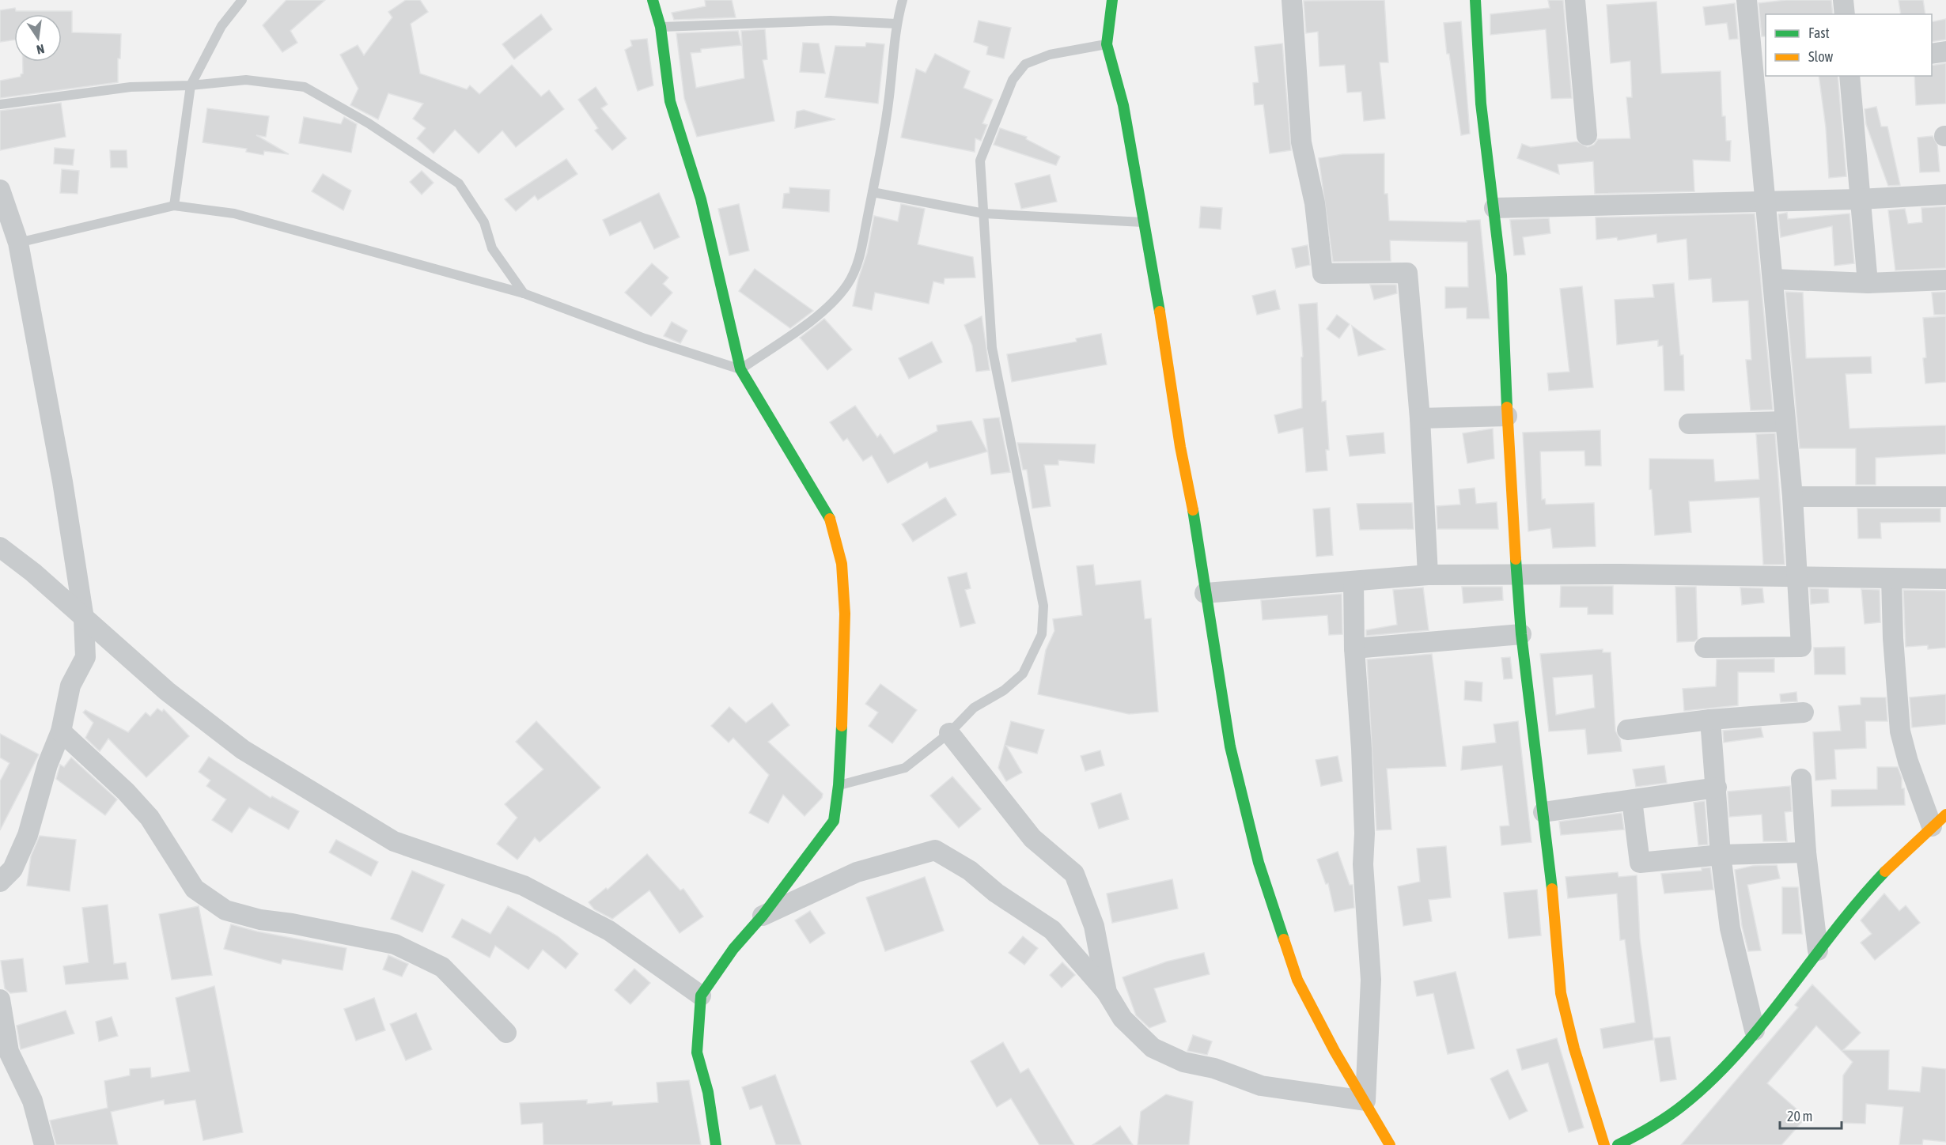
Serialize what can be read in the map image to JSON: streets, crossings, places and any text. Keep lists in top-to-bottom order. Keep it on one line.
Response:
{"legend":["Fast","Slow"],"scale_bar":"20 m","north":"bottom"}
